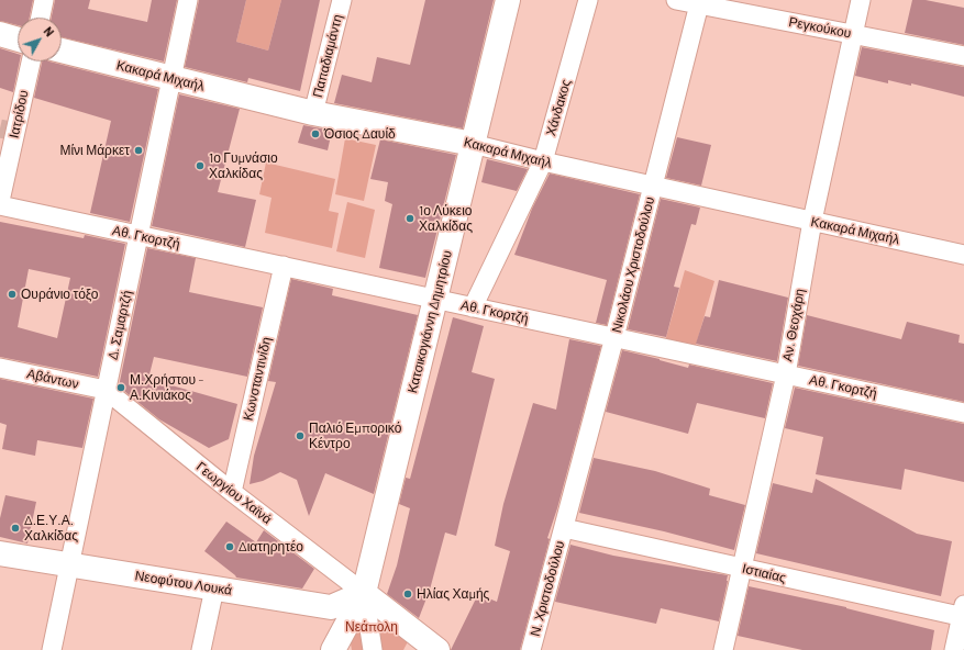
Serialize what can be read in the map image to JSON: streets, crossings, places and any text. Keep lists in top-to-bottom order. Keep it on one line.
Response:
{"streets":{"main road":["Κακαρά Μιχαήλ","Κατσικογιάννη Δημητρίου","Νεοφύτου Λουκά"],"street":["Ρεγκούκου","Παπαδιαμάντη","Χάνδακος","Ιατρίδου","Αθ. Γκορτζή","Νικολάου Χριστοδούλου","Δ. Σαμαρτζή","Αν. Θεοχάρη","Αβάντων","Κωνσταντινίδη","Γεωργίου Χαϊνά","Ιστιαίας","Ν. Χριστοδούλου"]},"crossings":[["Ρεγκούκου","Νικολάου Χριστοδούλου"],["Ρεγκούκου","Αν. Θεοχάρη"],["Παπαδιαμάντη","Κακαρά Μιχαήλ"],["Κακαρά Μιχαήλ","Χάνδακος"],["Κακαρά Μιχαήλ","Νικολάου Χριστοδούλου"],["Κακαρά Μιχαήλ","Κατσικογιάννη Δημητρίου"],["Κακαρά Μιχαήλ","Δ. Σαμαρτζή"],["Κακαρά Μιχαήλ","Αν. Θεοχάρη"],["Χάνδακος","Αθ. Γκορτζή"],["Αθ. Γκορτζή","Νικολάου Χριστοδούλου"],["Αθ. Γκορτζή","Κατσικογιάννη Δημητρίου"],["Αθ. Γκορτζή","Δ. Σαμαρτζή"],["Αθ. Γκορτζή","Αν. Θεοχάρη"],["Αθ. Γκορτζή","Κωνσταντινίδη"],["Νικολάου Χριστοδούλου","Ιστιαίας"],["Νικολάου Χριστοδούλου","Ν. Χριστοδούλου"],["Κατσικογιάννη Δημητρίου","Γεωργίου Χαϊνά"],["Κατσικογιάννη Δημητρίου","Νεοφύτου Λουκά"],["Δ. Σαμαρτζή","Αβάντων"],["Δ. Σαμαρτζή","Γεωργίου Χαϊνά"],["Δ. Σαμαρτζή","Νεοφύτου Λουκά"],["Αν. Θεοχάρη","Ιστιαίας"],["Αβάντων","Γεωργίου Χαϊνά"],["Κωνσταντινίδη","Γεωργίου Χαϊνά"],["Γεωργίου Χαϊνά","Νεοφύτου Λουκά"],["Ιστιαίας","Ν. Χριστοδούλου"]],"parks":["Νεάπολη"],"places":["Όσιος Δαυίδ","Μίνι Μάρκετ","1ο Γυμνάσιο Χαλκίδας","1ο Λύκειο Χαλκίδας","Ουράνιο τόξο","Μ.Χρήστου - Α.Κινιάκος","Παλιό Εμπορικό Κέντρο","Δ.Ε.Υ.Α. Χαλκίδας","Διατηρητέο","Ηλίας Χαμής"],"north":"top right"}
